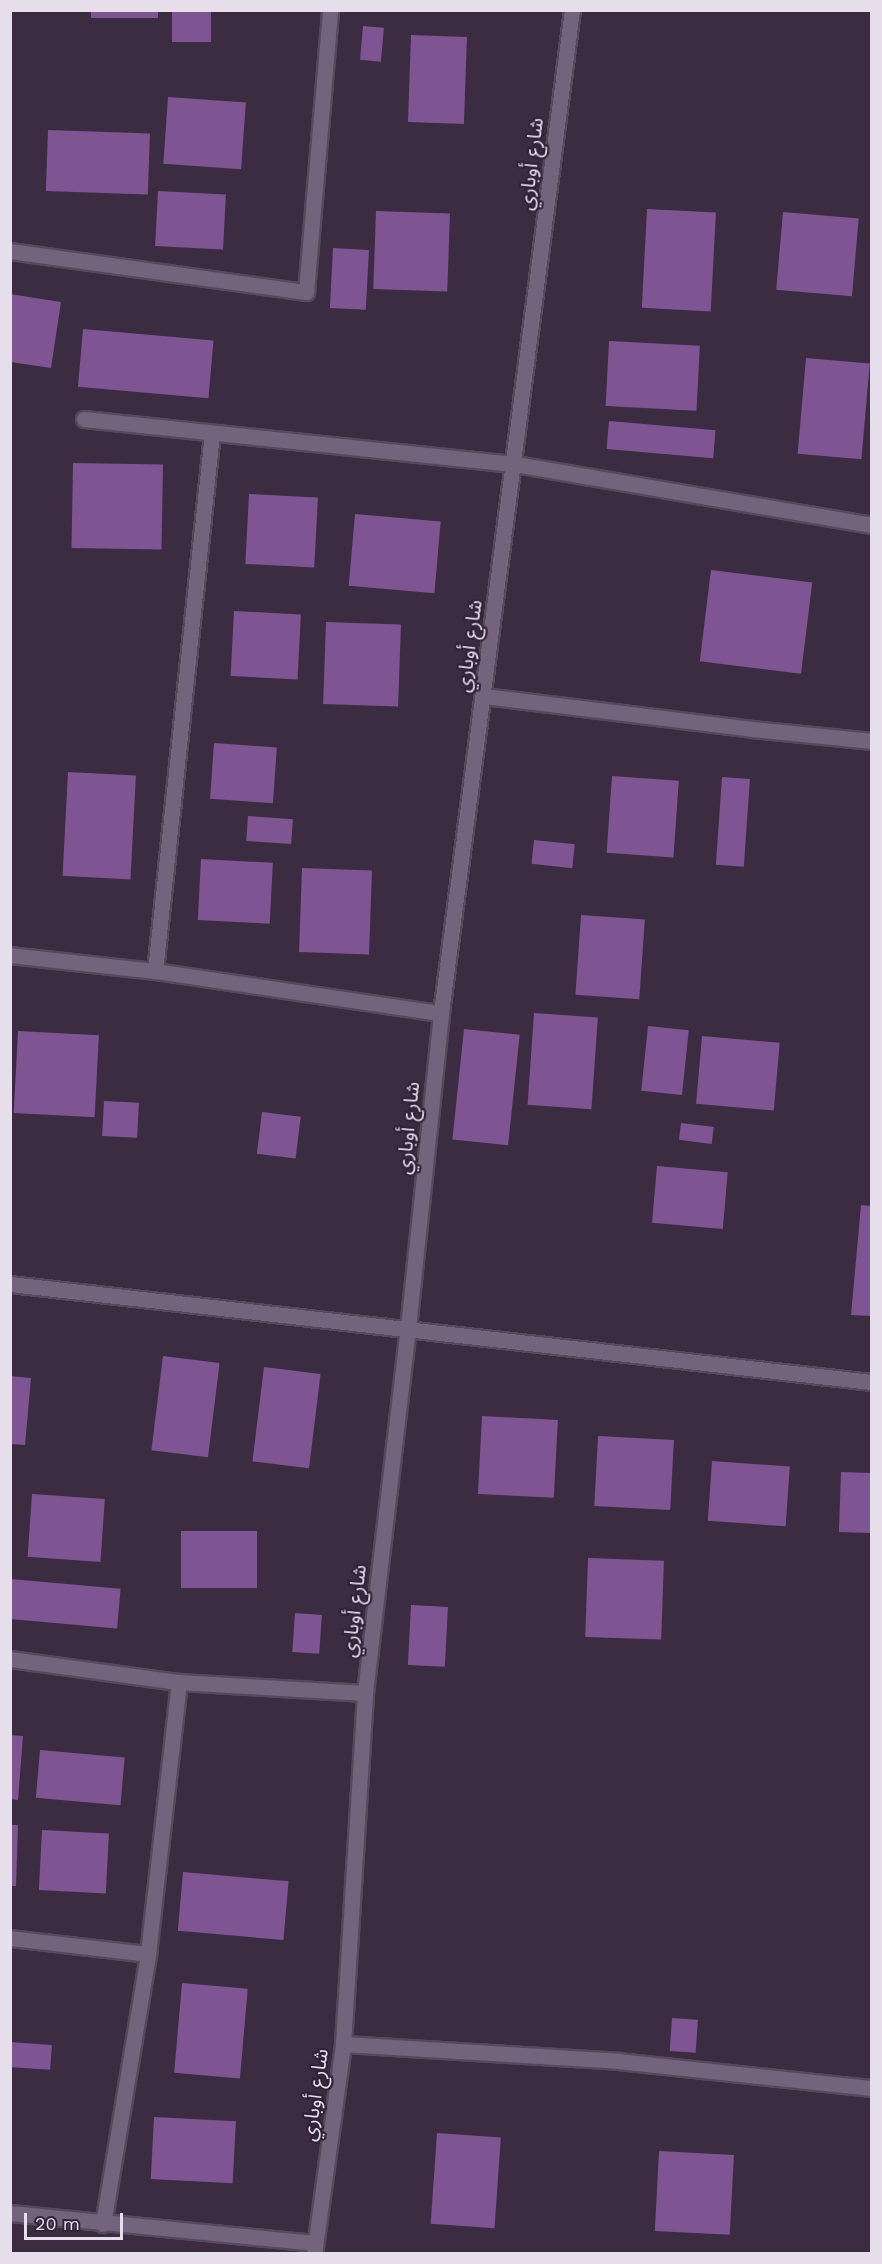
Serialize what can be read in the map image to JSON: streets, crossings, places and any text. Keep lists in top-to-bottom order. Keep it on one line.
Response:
{"streets":{"street":["شارع أوباري"]},"scale_bar":"20 m"}
